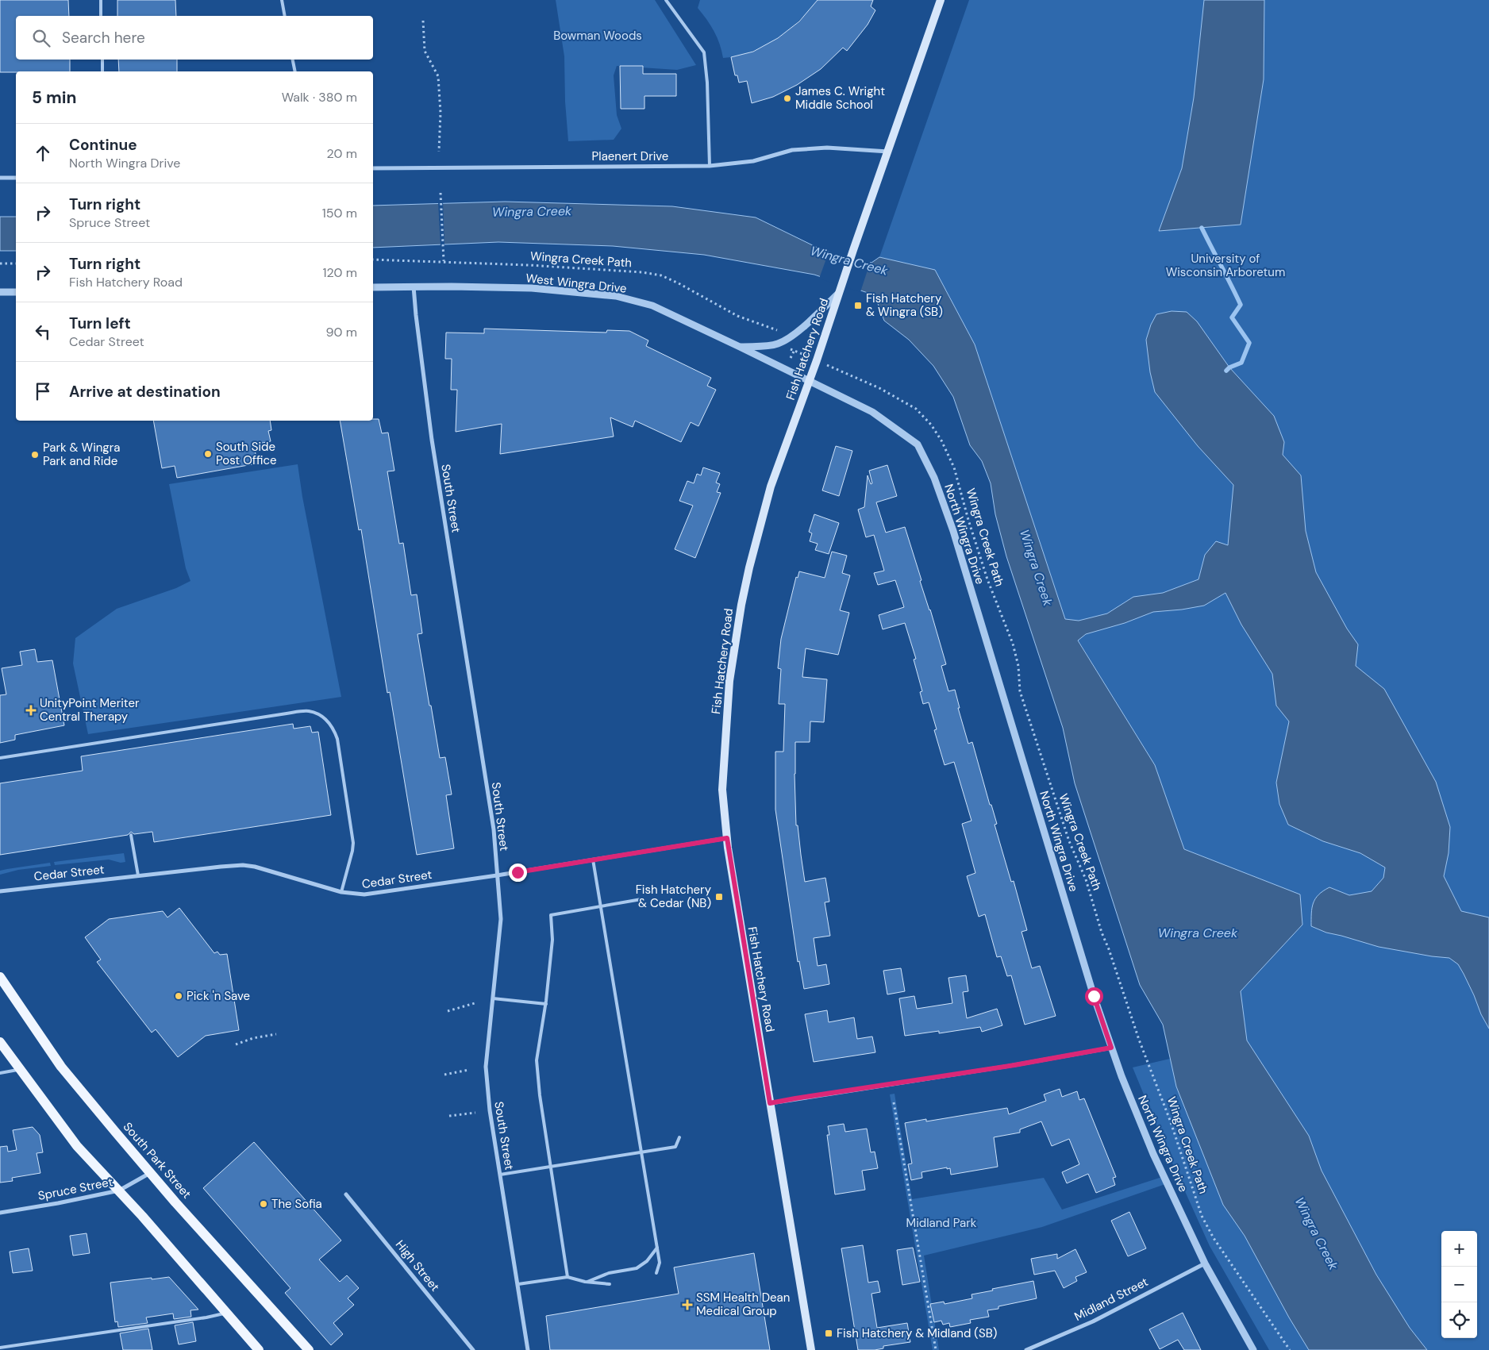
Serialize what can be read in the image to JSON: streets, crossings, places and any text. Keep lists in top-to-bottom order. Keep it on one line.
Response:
{"streets":{"main road":["Fish Hatchery Road","South Park Street"],"street":["Plaenert Drive","West Wingra Drive","South Street","North Wingra Drive","Cedar Street","Spruce Street","High Street","Midland Street"],"path":["Wingra Creek Path"]},"crossings":[["Plaenert Drive","Fish Hatchery Road"],["West Wingra Drive","Fish Hatchery Road"],["West Wingra Drive","South Street"],["West Wingra Drive","North Wingra Drive"],["Fish Hatchery Road","North Wingra Drive"],["Fish Hatchery Road","Cedar Street"],["South Street","Cedar Street"],["North Wingra Drive","Midland Street"],["South Park Street","Spruce Street"]],"water":["Wingra Creek"],"parks":["Bowman Woods","University of Wisconsin Arboretum","Midland Park"],"places":{"other":["James C. Wright Middle School","South Side Post Office","Park & Wingra Park and Ride","Pick 'n Save","The Sofia"],"transit":["Fish Hatchery & Wingra (SB)","Fish Hatchery & Cedar (NB)","Fish Hatchery & Midland (SB)"],"health":["UnityPoint Meriter Central Therapy","SSM Health Dean Medical Group"]},"page":{"search":"Search here","heading":["5 min","Walk · 380 m"],"list":[["Continue","North Wingra Drive","20 m"],["Turn right","Spruce Street","150 m"],["Turn right","Fish Hatchery Road","120 m"],["Turn left","Cedar Street","90 m"],"Arrive at destination"],"map_buttons":["+","−"]}}
